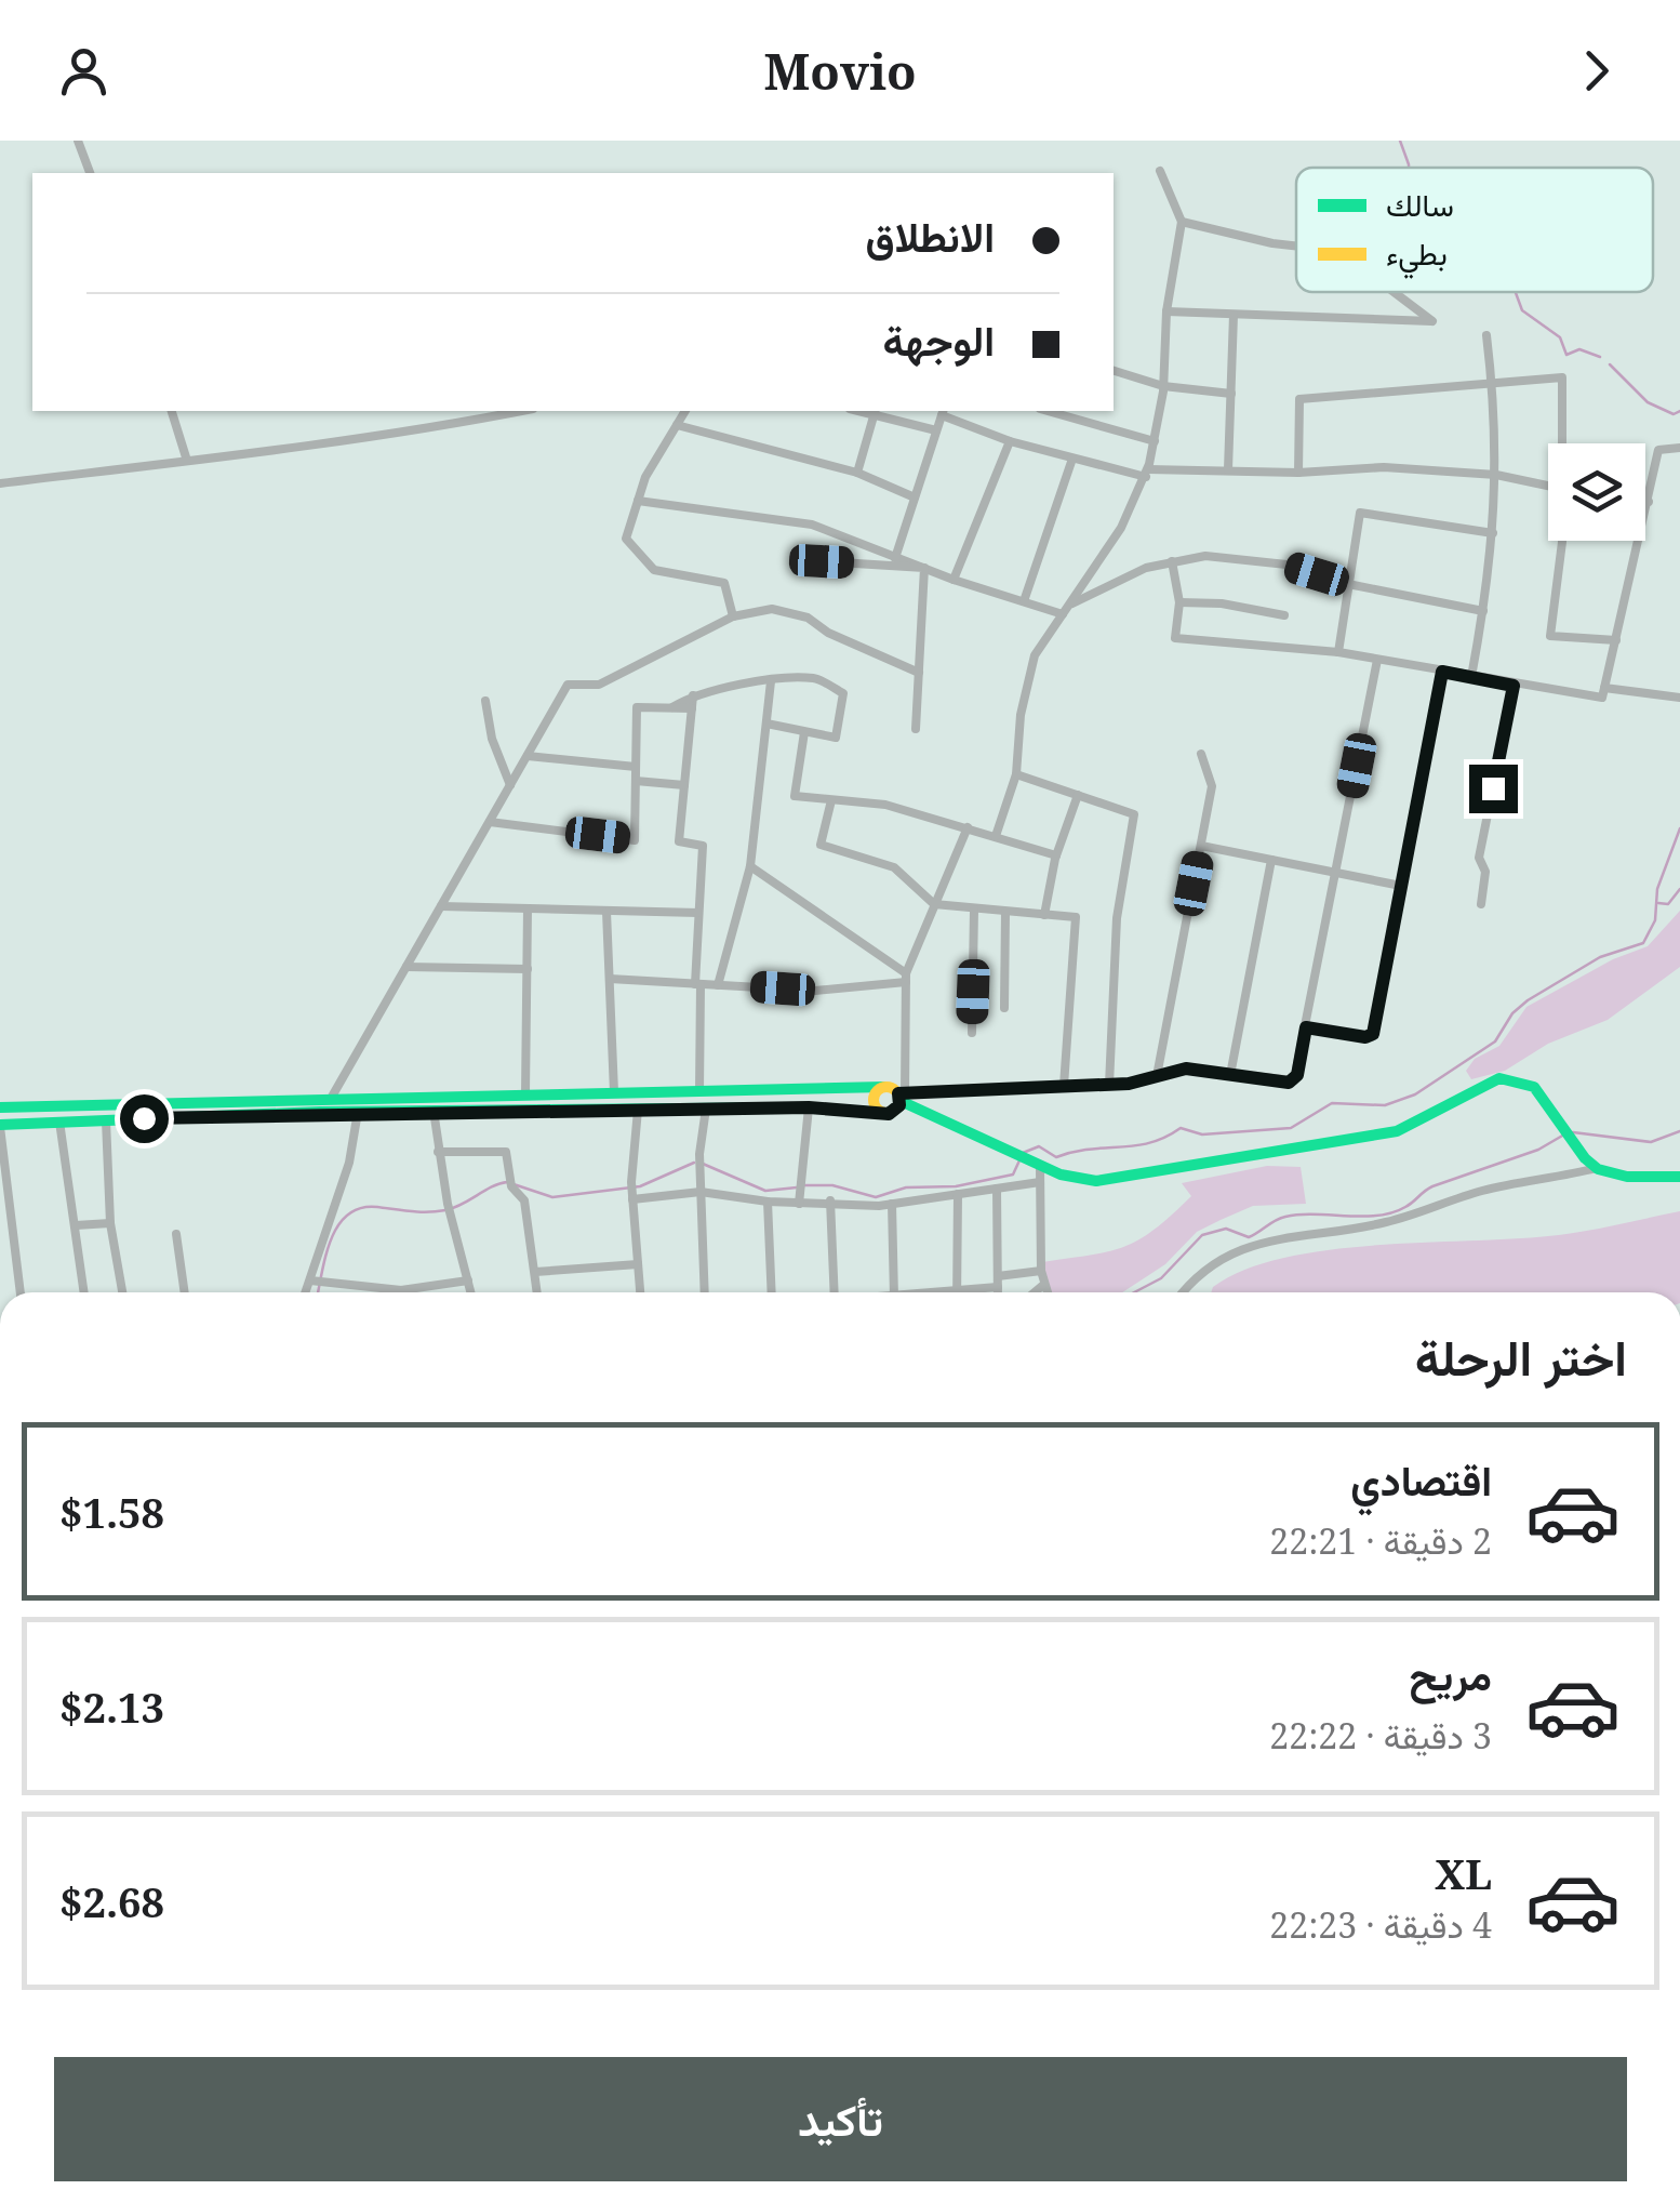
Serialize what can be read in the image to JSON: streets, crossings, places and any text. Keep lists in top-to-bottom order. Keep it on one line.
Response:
{"legend":["سالك","بطيء"],"page":{"header":"Movio","banner":["الانطلاق","الوجهة"],"heading":"اختر الرحلة","list":[{"name":"اقتصادي","note":"2 دقيقة · 22:21","value":"$1.58"},{"name":"مريح","note":"3 دقيقة · 22:22","value":"$2.13"},{"name":"XL","note":"4 دقيقة · 22:23","value":"$2.68"}],"buttons":"تأكيد"}}
